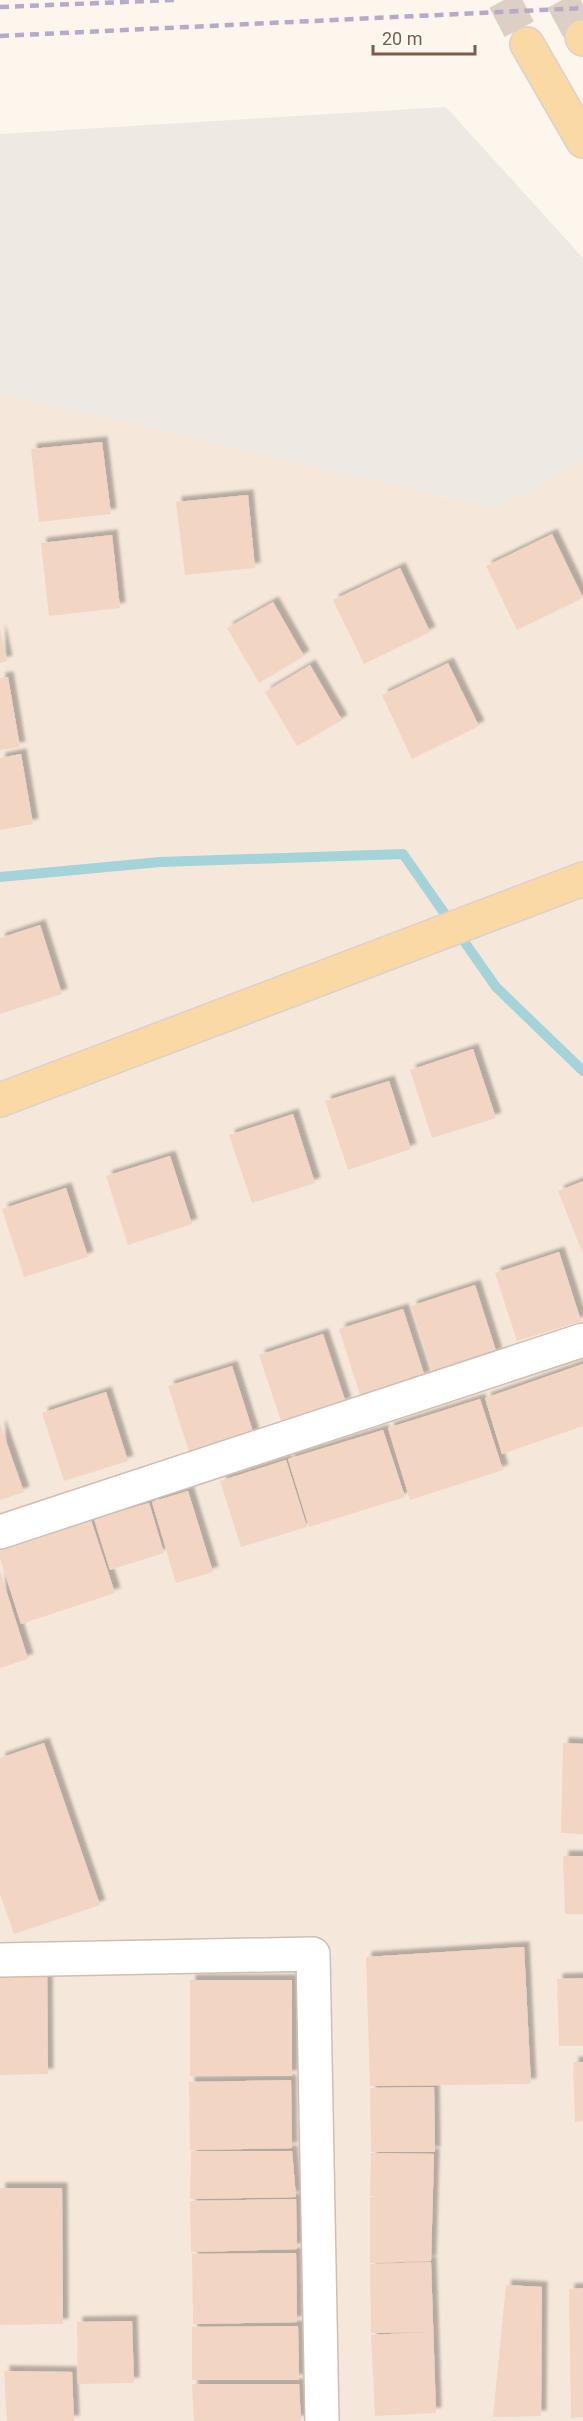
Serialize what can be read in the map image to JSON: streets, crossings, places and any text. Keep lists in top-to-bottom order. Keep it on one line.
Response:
{"scale_bar":"20 m"}
